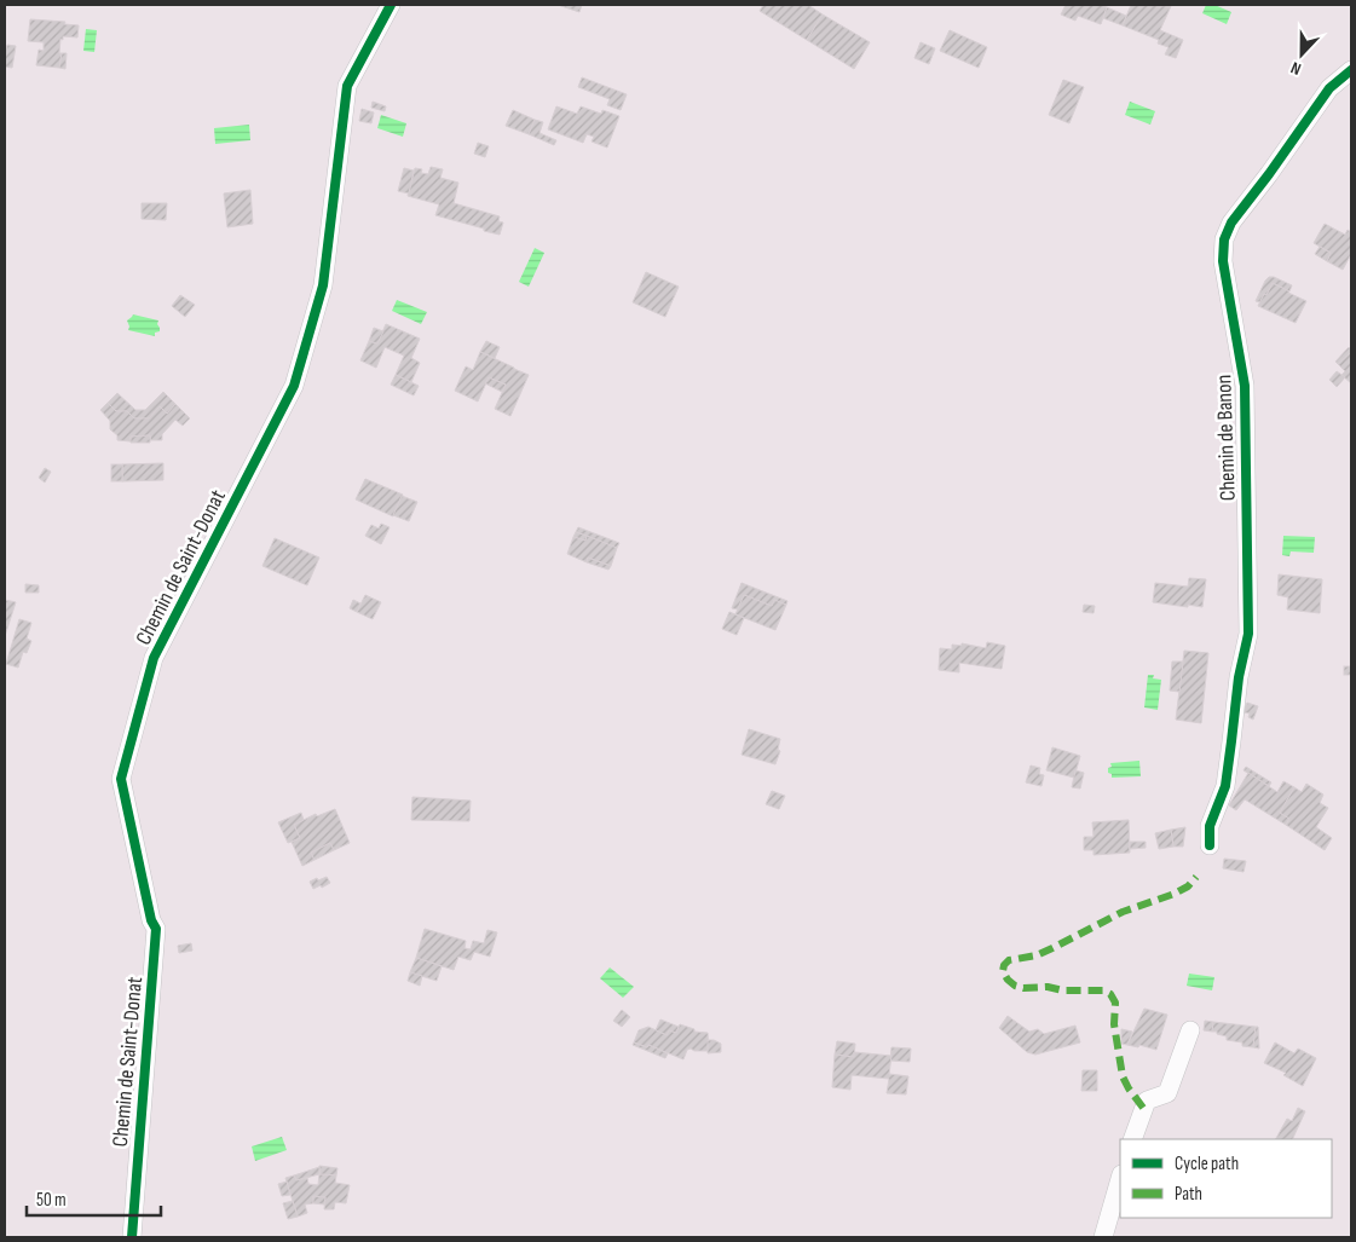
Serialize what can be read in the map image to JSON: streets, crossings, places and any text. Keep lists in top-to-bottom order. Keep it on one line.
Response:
{"streets":{"street":["Chemin de Banon","Chemin de Saint-Donat"]},"legend":["Cycle path","Path"],"scale_bar":"50 m","north":"bottom"}
